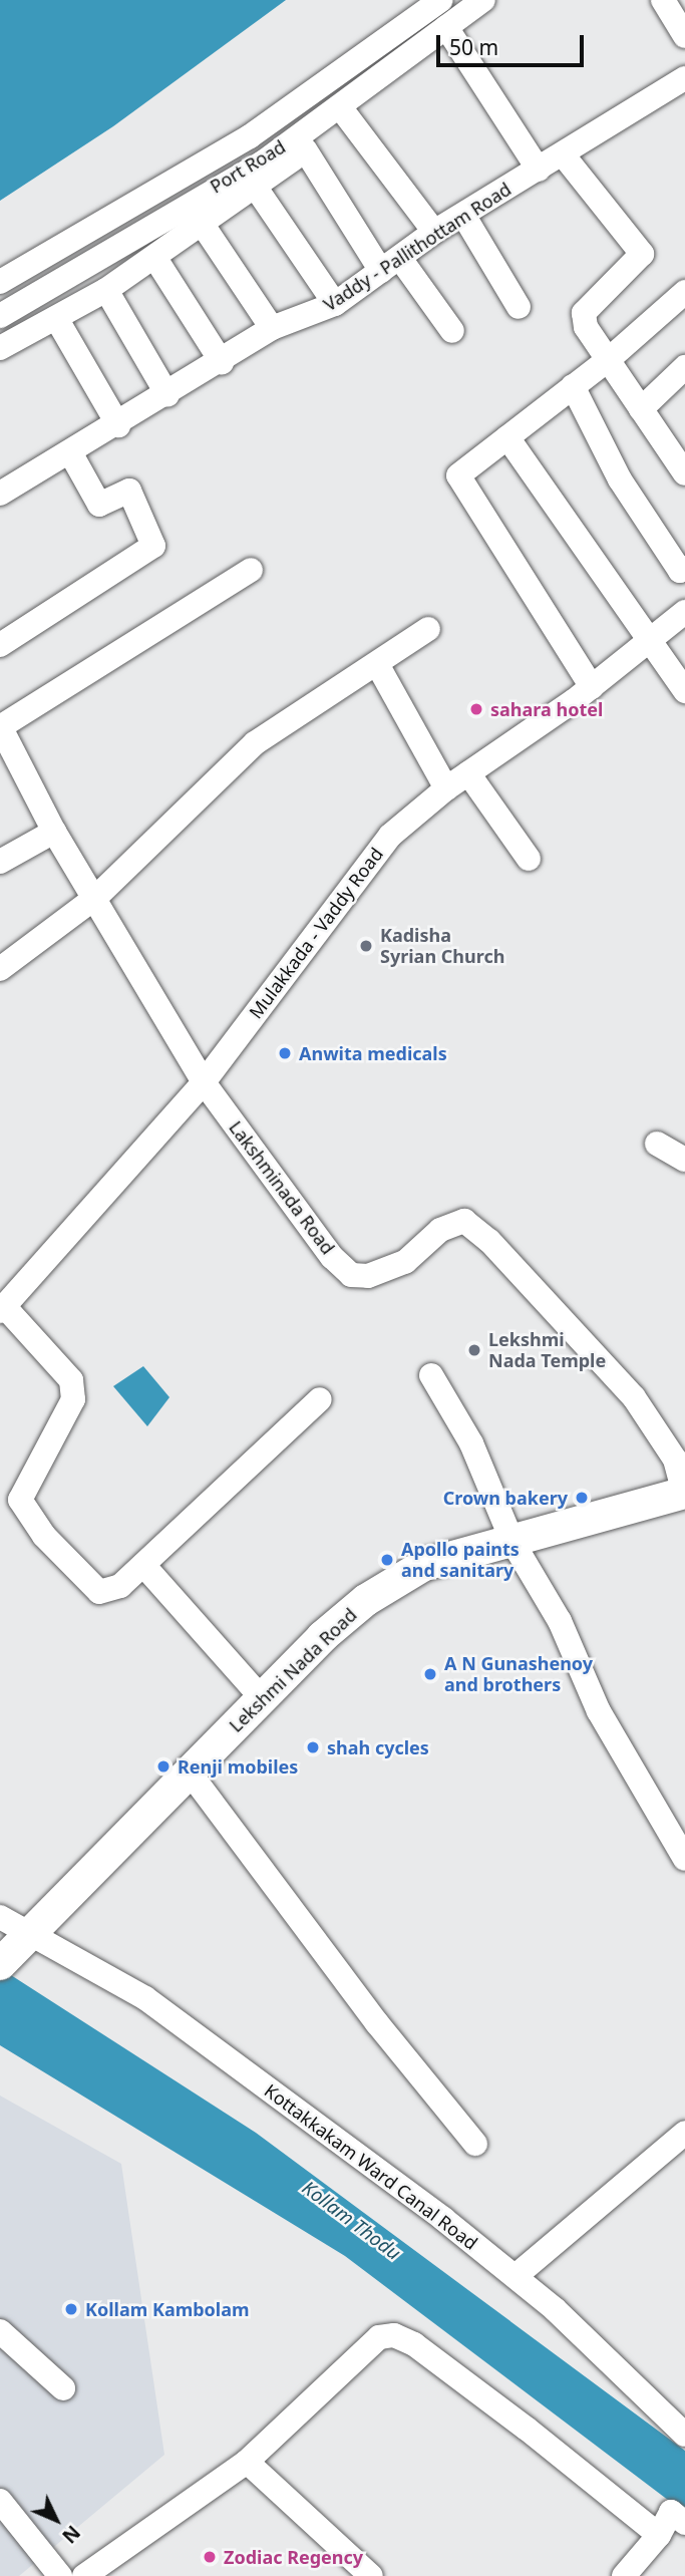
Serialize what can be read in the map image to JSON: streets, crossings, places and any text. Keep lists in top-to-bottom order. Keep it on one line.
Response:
{"streets":{"main road":["Lekshmi Nada Road"],"street":["Port Road","Vaddy - Pallithottam Road","Mulakkada - Vaddy Road","Lakshminada Road","Kottakkakam Ward Canal Road"]},"crossings":[["Mulakkada - Vaddy Road","Lakshminada Road"],["Lakshminada Road","Lekshmi Nada Road"],["Lekshmi Nada Road","Kottakkakam Ward Canal Road"]],"water":["Kollam Thodu"],"places":["sahara hotel","Kadisha Syrian Church","Anwita medicals","Lekshmi Nada Temple","Crown bakery","Apollo paints and sanitary","A N Gunashenoy and brothers","shah cycles","Renji mobiles","Kollam Kambolam","Zodiac Regency"],"scale_bar":"50 m","north":"bottom right"}
